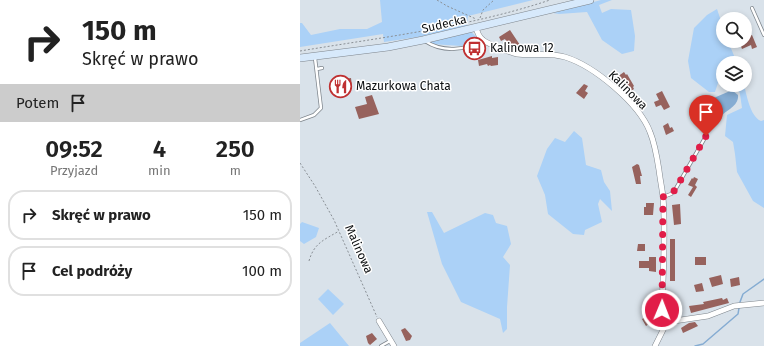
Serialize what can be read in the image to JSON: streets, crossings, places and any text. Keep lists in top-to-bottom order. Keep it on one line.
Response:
{"streets":{"main road":["Sudecka"],"street":["Kalinowa"],"path":["Malinowa"]},"places":{"bus stop":["Kalinowa 12"],"restaurant":["Mazurkowa Chata"]},"page":{"turn":["150 m","Skręć w prawo"],"then":"Potem","eta":["09:52","Przyjazd","4","min","250","m"],"list":[{"name":"Skręć w prawo","value":"150 m"},{"name":"Cel podróży","value":"100 m"}]}}
